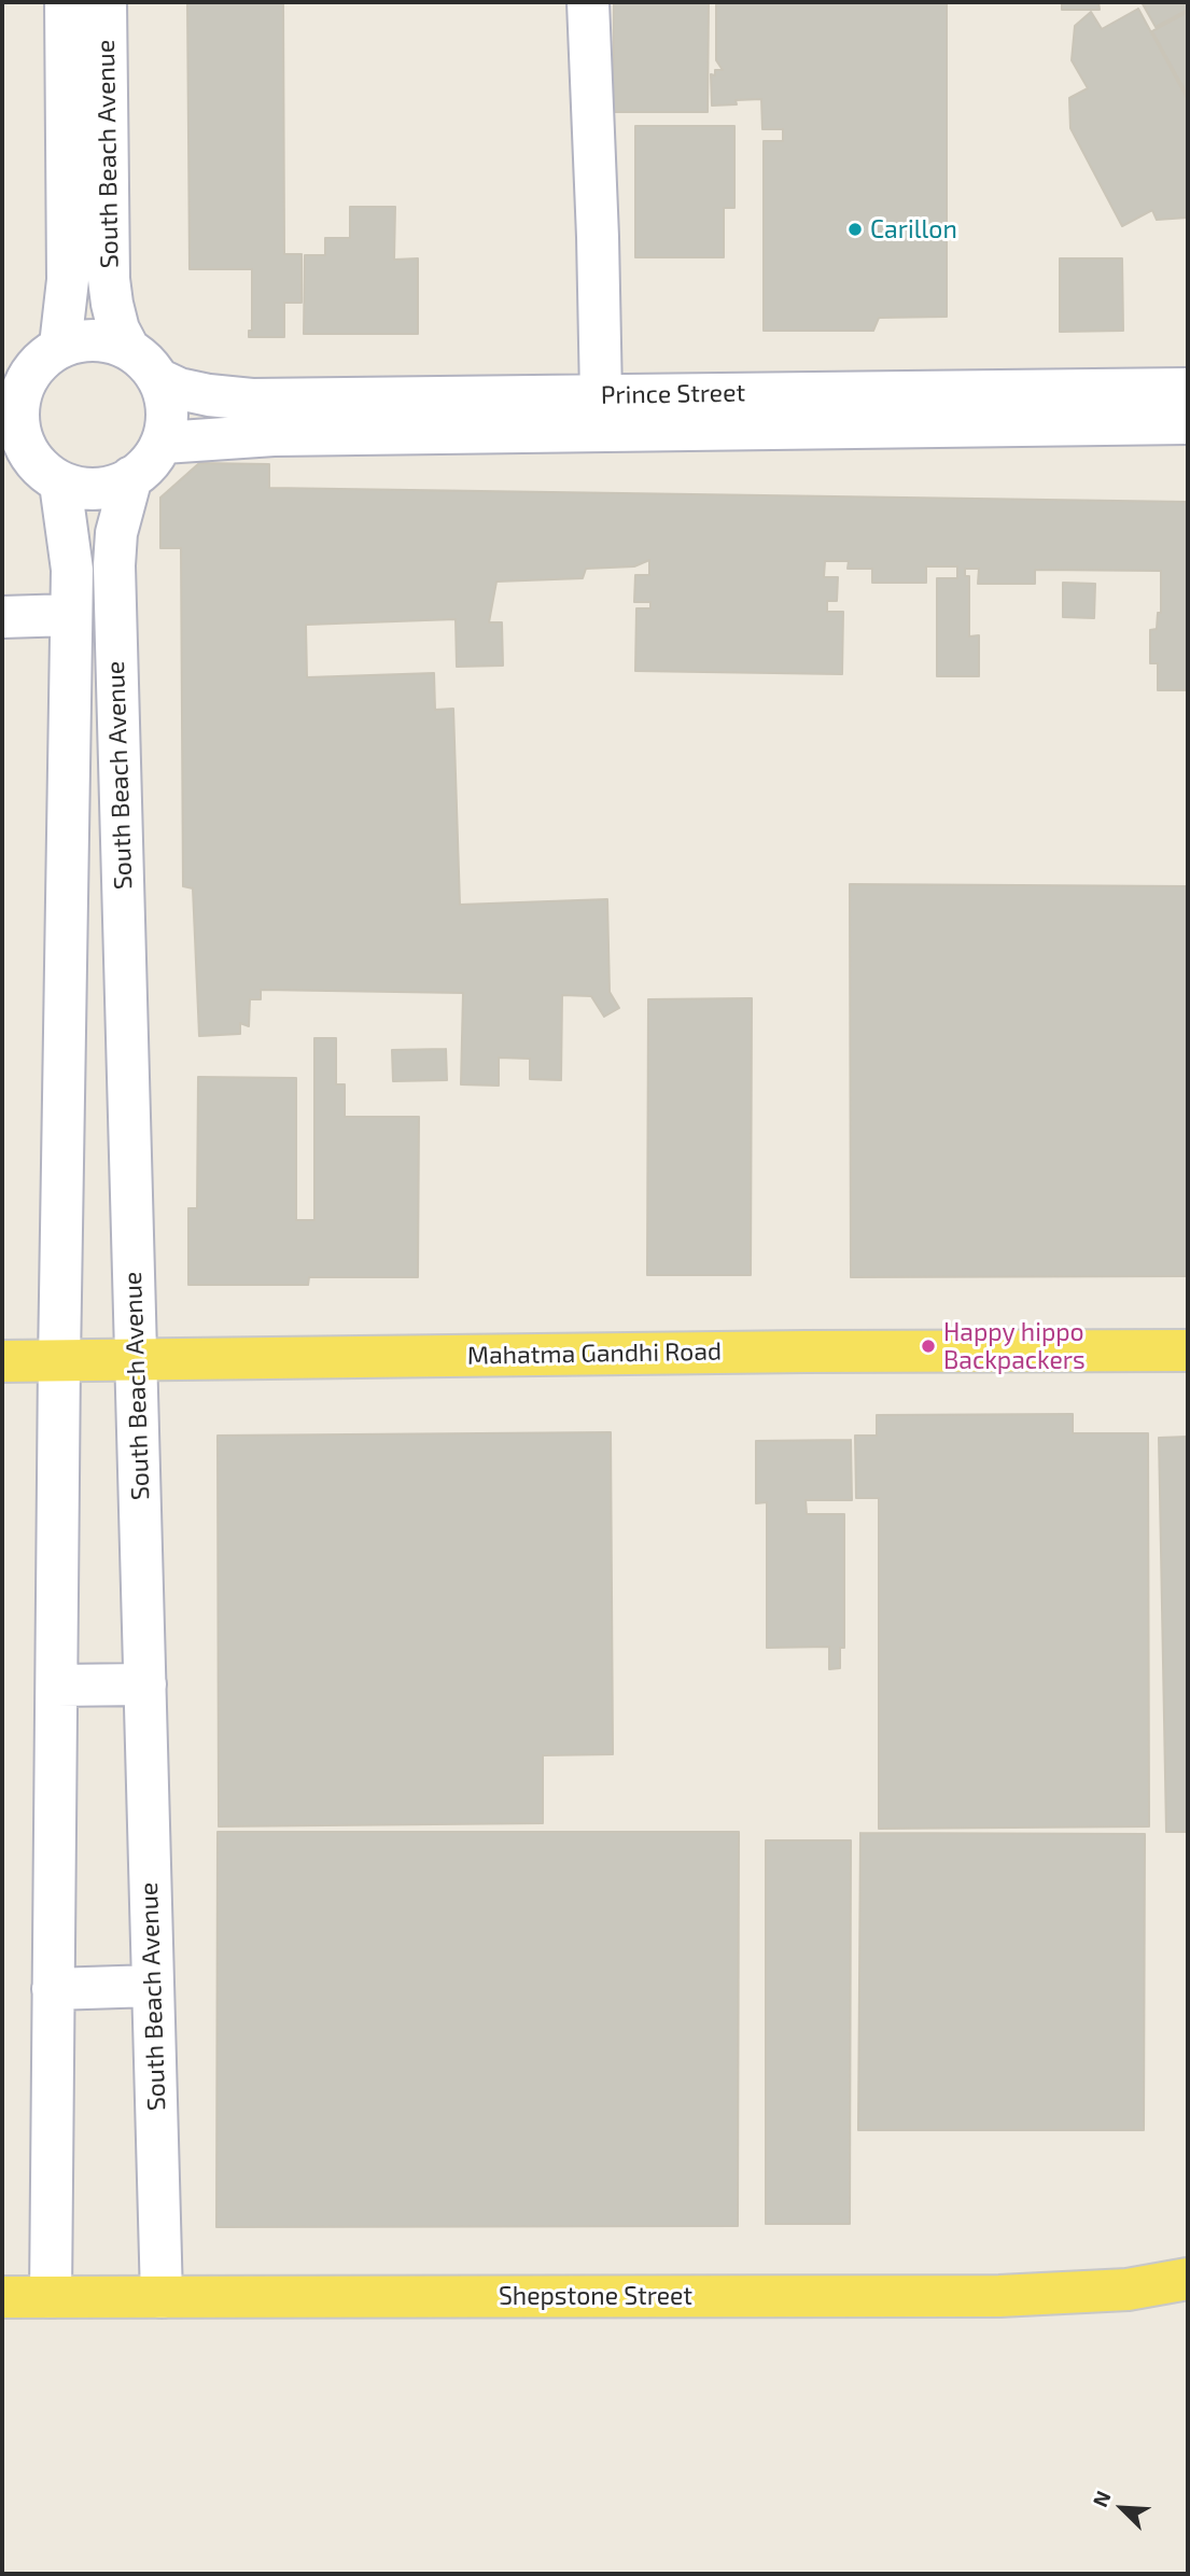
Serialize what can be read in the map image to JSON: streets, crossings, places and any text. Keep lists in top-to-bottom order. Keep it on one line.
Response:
{"streets":{"main road":["Mahatma Gandhi Road","Shepstone Street"],"street":["South Beach Avenue","Prince Street"]},"crossings":[["South Beach Avenue","Prince Street"],["South Beach Avenue","Mahatma Gandhi Road"],["South Beach Avenue","Shepstone Street"]],"places":["Carillon","Happy hippo Backpackers"],"north":"top left"}
